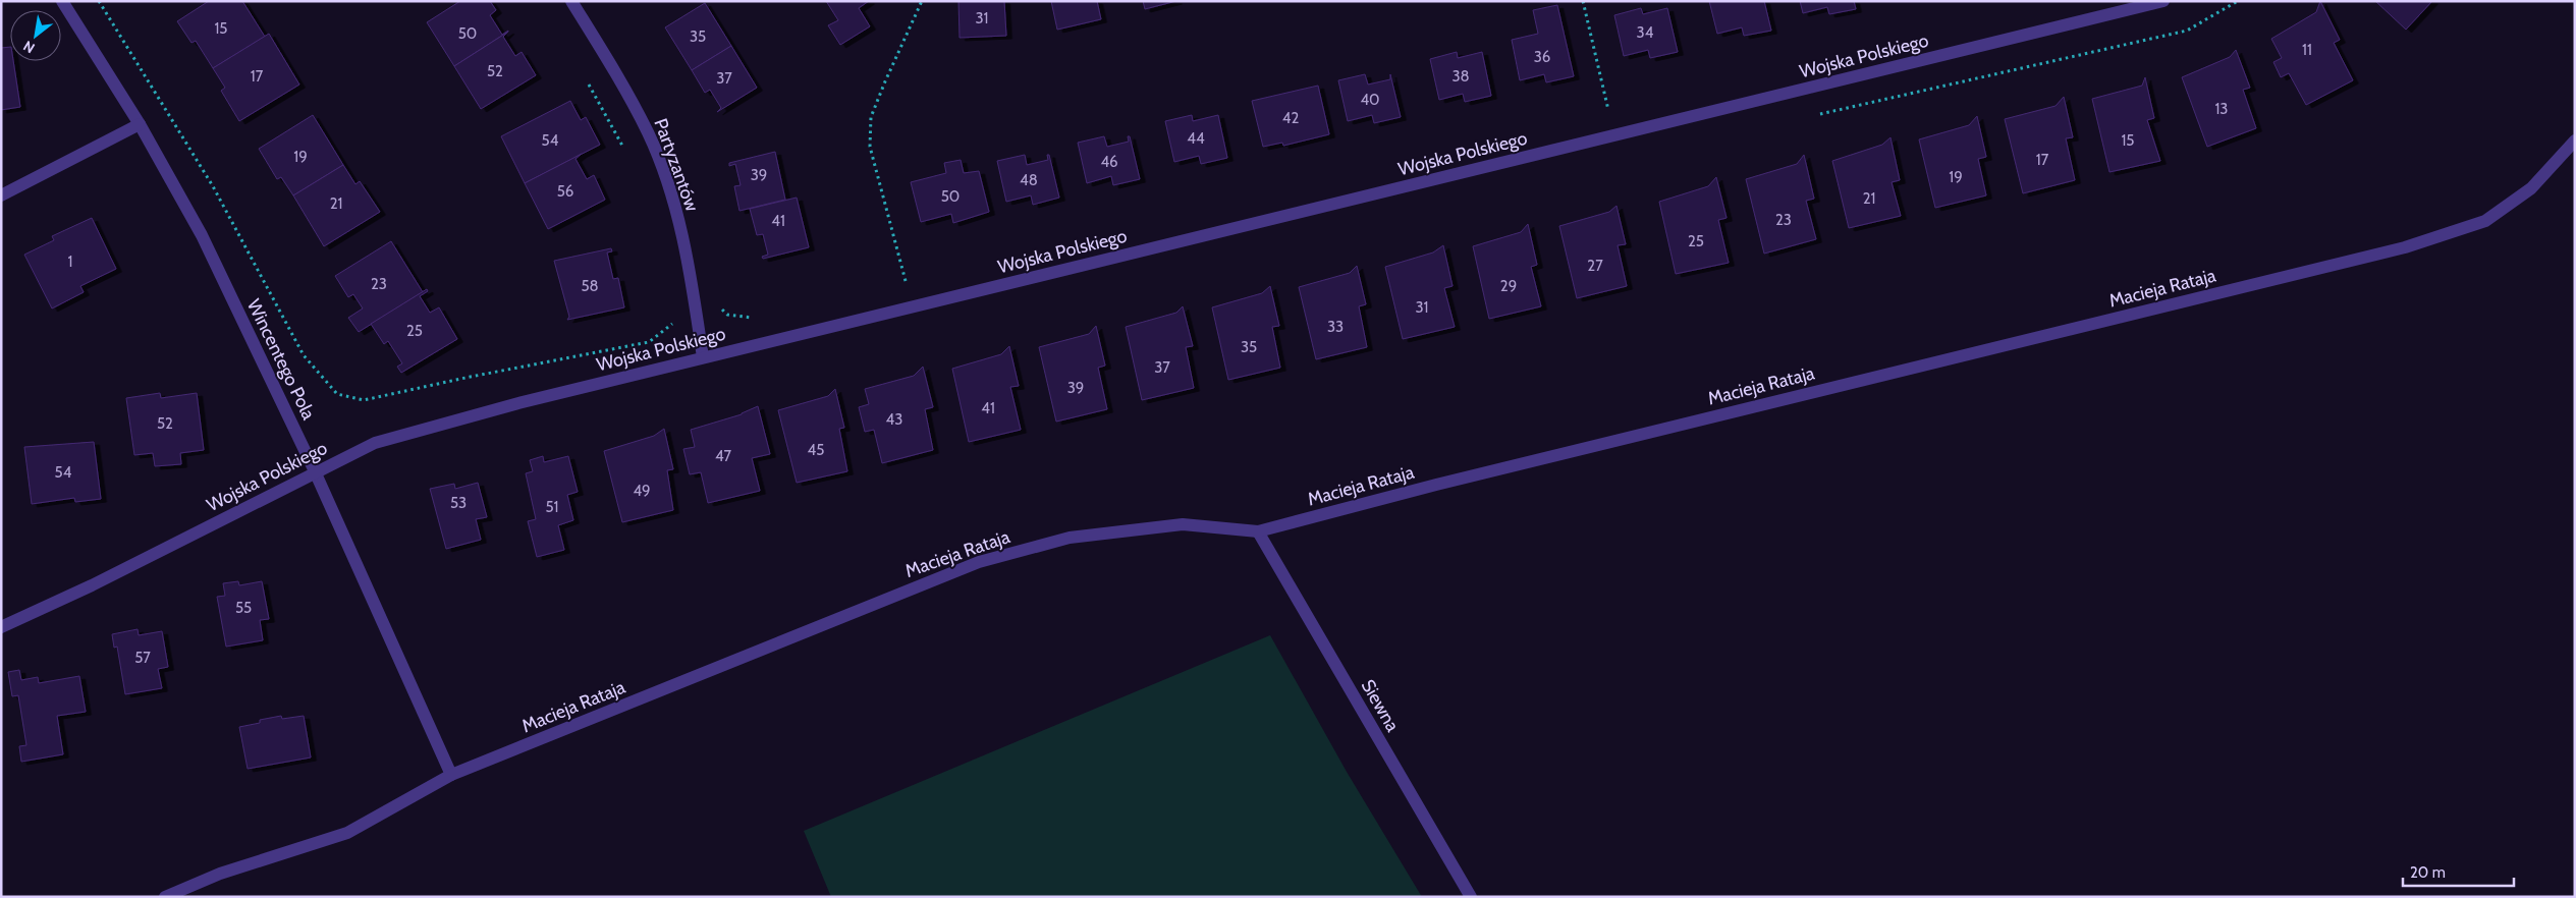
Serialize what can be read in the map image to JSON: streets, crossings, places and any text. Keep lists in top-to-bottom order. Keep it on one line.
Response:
{"streets":{"street":["Wojska Polskiego","Partyzantów","Macieja Rataja","Wincentego Pola","Siewna"]},"crossings":[["Wojska Polskiego","Partyzantów"],["Wojska Polskiego","Wincentego Pola"],["Macieja Rataja","Wincentego Pola"],["Macieja Rataja","Siewna"]],"house_numbers":["31","15","34","50","35","11","36","52","17","38","37","40","13","42","44","54","15","19","17","46","39","19","48","56","50","21","21","23","41","25","1","27","23","58","29","31","33","25","35","37","39","41","43","52","45","47","54","49","53","51","55","57"],"scale_bar":"20 m","north":"bottom left"}
